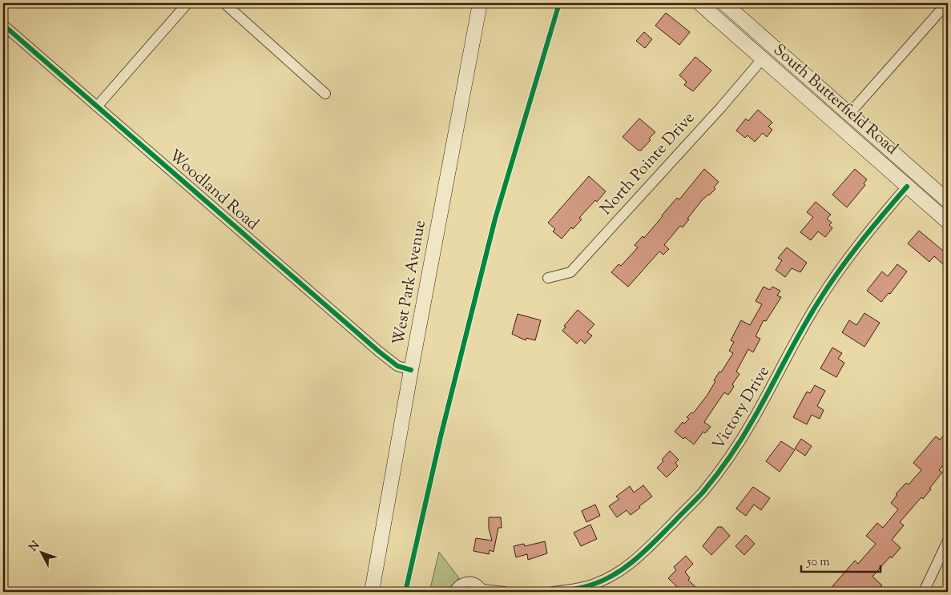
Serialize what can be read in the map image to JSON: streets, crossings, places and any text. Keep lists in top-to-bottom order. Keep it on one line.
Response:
{"streets":{"main road":["South Butterfield Road","West Park Avenue"],"street":["North Pointe Drive","Woodland Road","Victory Drive"]},"crossings":[["South Butterfield Road","North Pointe Drive"],["South Butterfield Road","Victory Drive"],["Woodland Road","West Park Avenue"]],"scale_bar":"50 m","north":"top left"}
